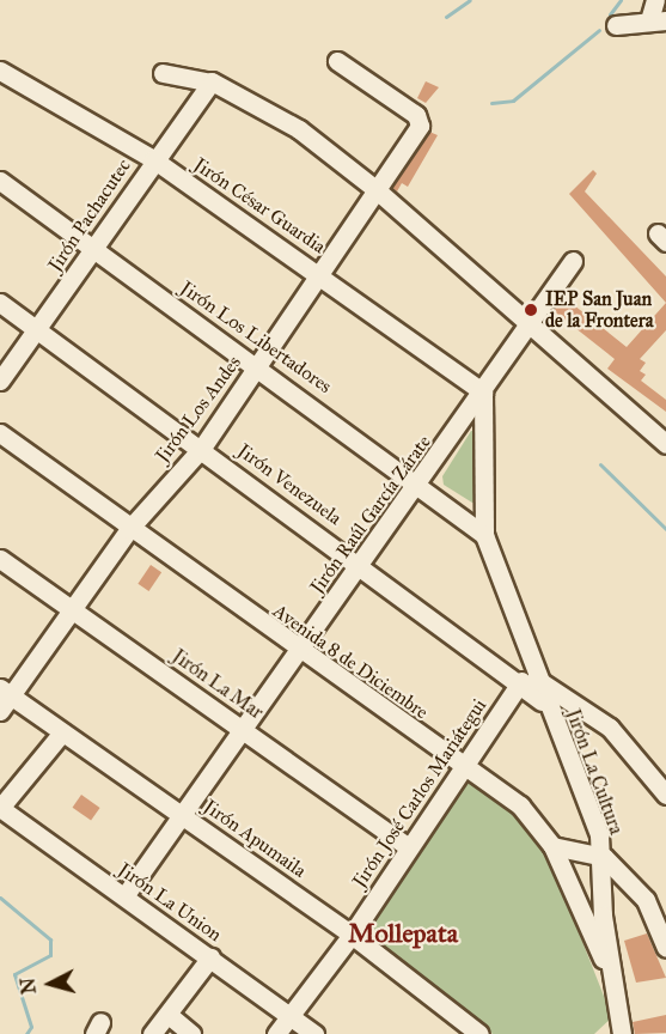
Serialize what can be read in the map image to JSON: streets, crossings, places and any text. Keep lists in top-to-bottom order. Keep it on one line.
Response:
{"streets":{"street":["Jirón César Guardia","Jirón Pachacutec","Jirón Los Libertadores","Jirón Los Andes","Jirón Venezuela","Jirón Raúl García Zárate","Avenida 8 de Diciembre","Jirón La Mar","Jirón La Cultura","Jirón José Carlos Mariátegui","Jirón Apumaila","Jirón La Union"]},"crossings":[["Jirón César Guardia","Jirón Pachacutec"],["Jirón César Guardia","Jirón Los Andes"],["Jirón César Guardia","Jirón Raúl García Zárate"],["Jirón Pachacutec","Jirón Los Libertadores"],["Jirón Pachacutec","Jirón Venezuela"],["Jirón Los Libertadores","Jirón Los Andes"],["Jirón Los Libertadores","Jirón Raúl García Zárate"],["Jirón Los Libertadores","Jirón La Cultura"],["Jirón Los Andes","Jirón Venezuela"],["Jirón Los Andes","Avenida 8 de Diciembre"],["Jirón Los Andes","Jirón La Mar"],["Jirón Los Andes","Jirón Apumaila"],["Jirón Venezuela","Jirón Raúl García Zárate"],["Jirón Venezuela","Jirón La Cultura"],["Jirón Venezuela","Jirón José Carlos Mariátegui"],["Jirón Raúl García Zárate","Avenida 8 de Diciembre"],["Jirón Raúl García Zárate","Jirón La Mar"],["Jirón Raúl García Zárate","Jirón Apumaila"],["Jirón Raúl García Zárate","Jirón La Union"],["Avenida 8 de Diciembre","Jirón La Cultura"],["Avenida 8 de Diciembre","Jirón José Carlos Mariátegui"],["Jirón La Mar","Jirón José Carlos Mariátegui"],["Jirón La Cultura","Jirón José Carlos Mariátegui"],["Jirón José Carlos Mariátegui","Jirón Apumaila"],["Jirón José Carlos Mariátegui","Jirón La Union"]],"districts":["Mollepata"],"places":["IEP San Juan de la Frontera"],"north":"left"}
